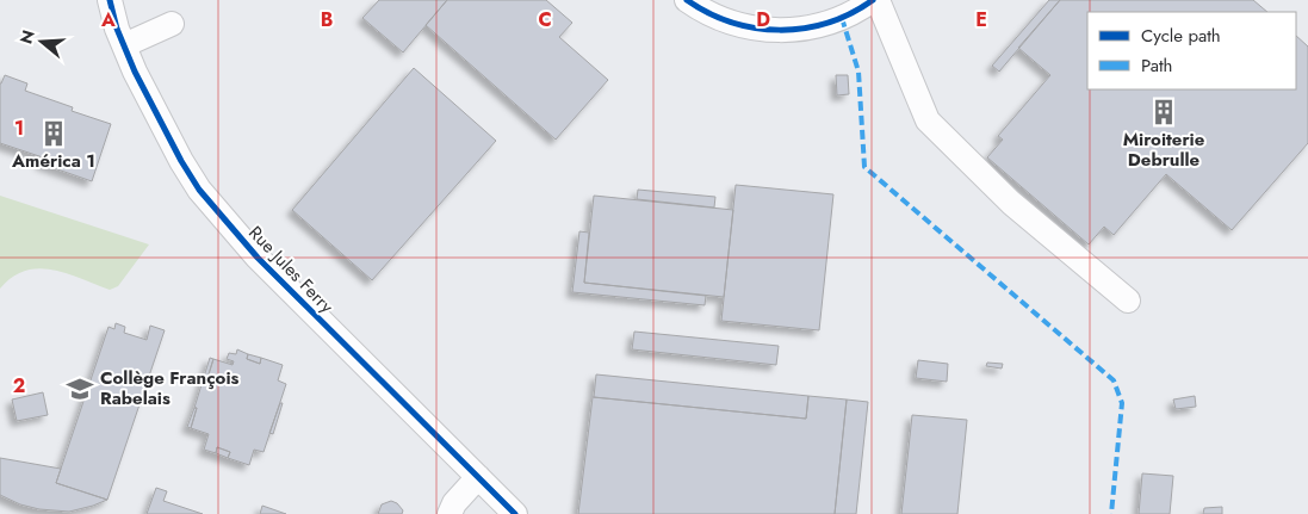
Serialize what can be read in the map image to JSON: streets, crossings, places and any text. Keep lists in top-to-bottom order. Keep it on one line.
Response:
{"streets":{"street":["Rue Jules Ferry"]},"places":{"building":["Miroiterie Debrulle","América 1"],"school or university":["Collège François Rabelais"]},"legend":["Cycle path","Path"],"north":"left","grid":{"columns":["A","B","C","D","E"],"rows":["1","2"]}}
